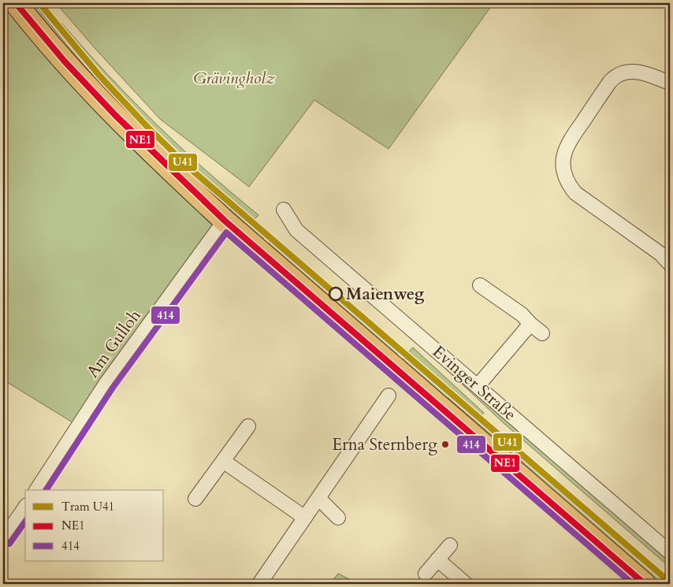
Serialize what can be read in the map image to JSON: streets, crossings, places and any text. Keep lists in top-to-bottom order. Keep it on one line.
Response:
{"streets":{"street":["Am Gulloh","Evinger Straße"]},"parks":["Grävingholz"],"places":["Maienweg","Erna Sternberg"],"lines":["tram line U41","transit line NE1","transit line 414"],"legend":["Tram U41","NE1","414"]}
